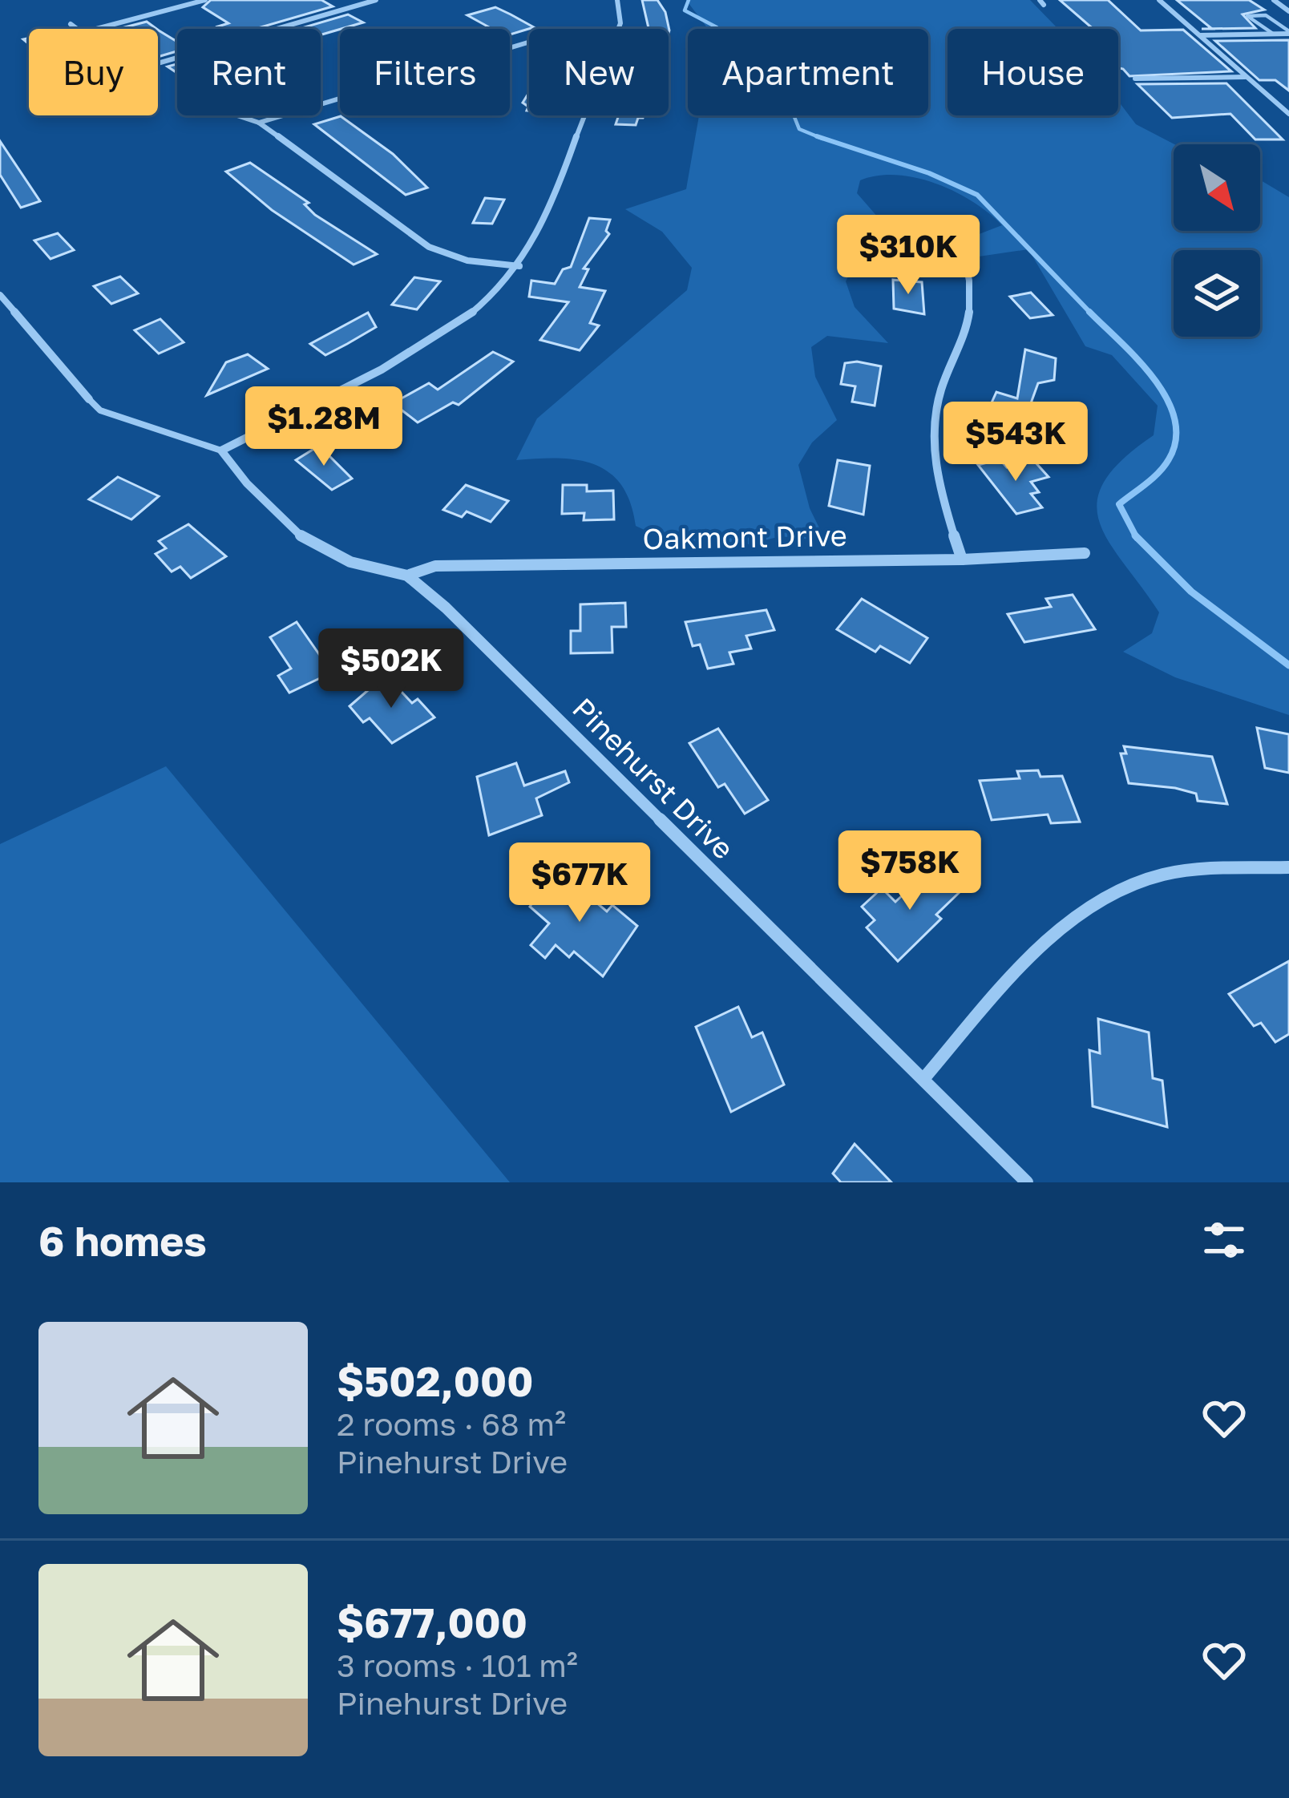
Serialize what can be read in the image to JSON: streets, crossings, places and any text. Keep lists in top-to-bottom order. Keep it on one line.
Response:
{"streets":{"street":["Oakmont Drive","Pinehurst Drive"]},"crossings":[["Oakmont Drive","Pinehurst Drive"]],"north":"bottom right","page":{"chip":["Buy","Rent","Filters","New","Apartment","House"],"price":["$310K","$1.28M","$543K","$502K","$758K","$677K"],"heading":"6 homes","list":[{"name":"$502,000","note":"2 rooms · 68 m² · Pinehurst Drive"},{"name":"$677,000","note":"3 rooms · 101 m² · Pinehurst Drive"}]}}
